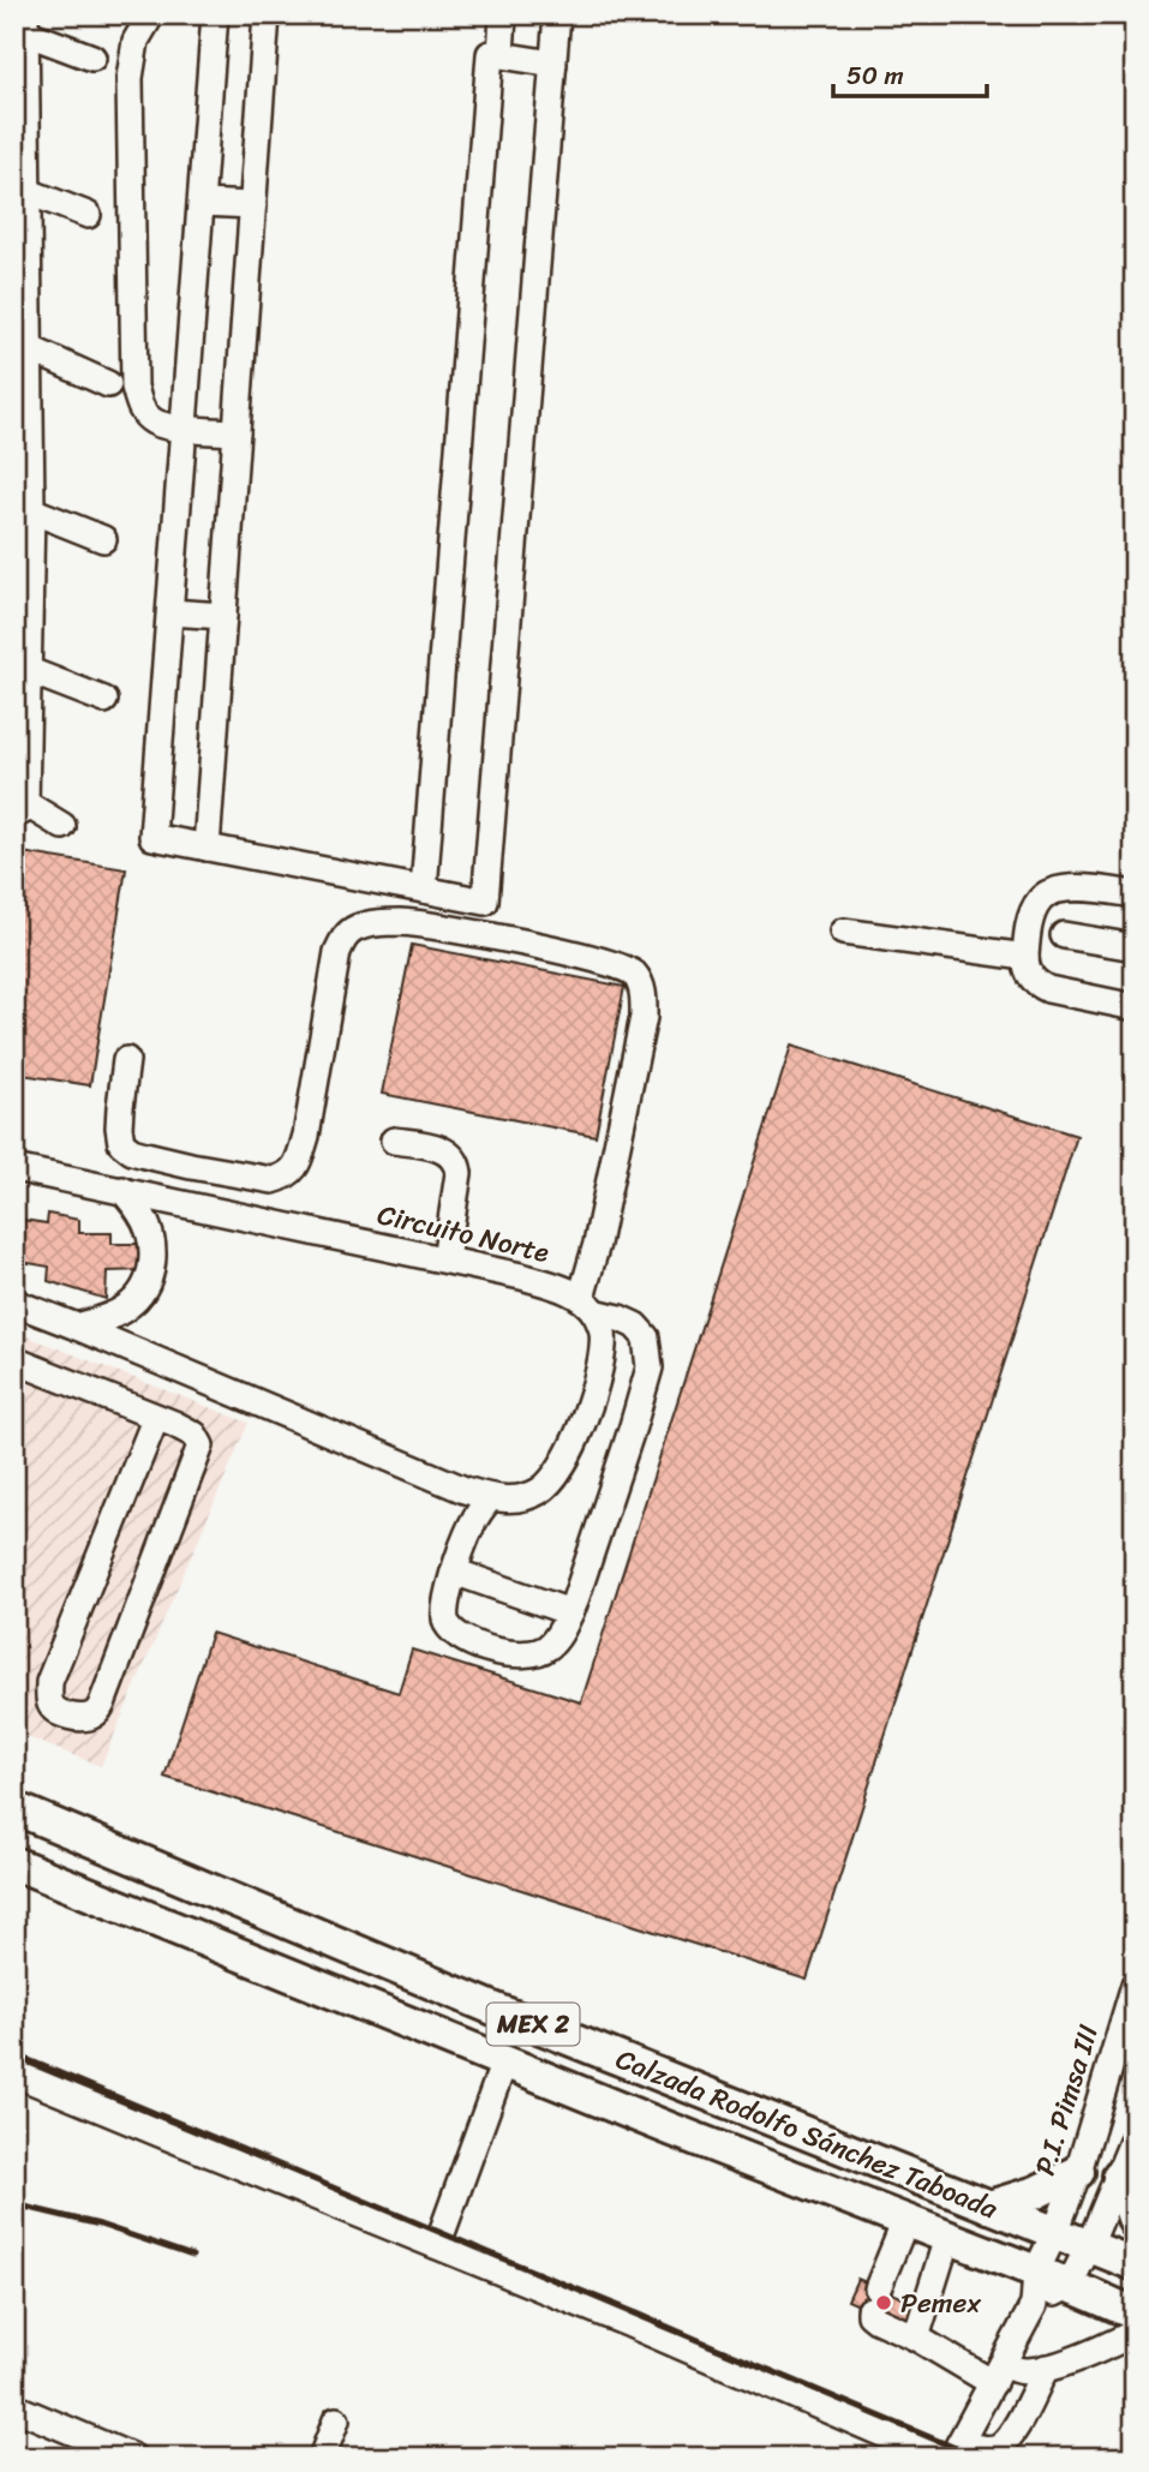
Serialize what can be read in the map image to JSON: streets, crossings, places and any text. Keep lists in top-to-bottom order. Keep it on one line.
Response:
{"streets":{"main road":["MEX 2","Calzada Rodolfo Sánchez Taboada"],"street":["Circuito Norte","P.I. Pimsa III"]},"crossings":[["P.I. Pimsa III","Calzada Rodolfo Sánchez Taboada"]],"places":["Pemex"],"scale_bar":"50 m"}
